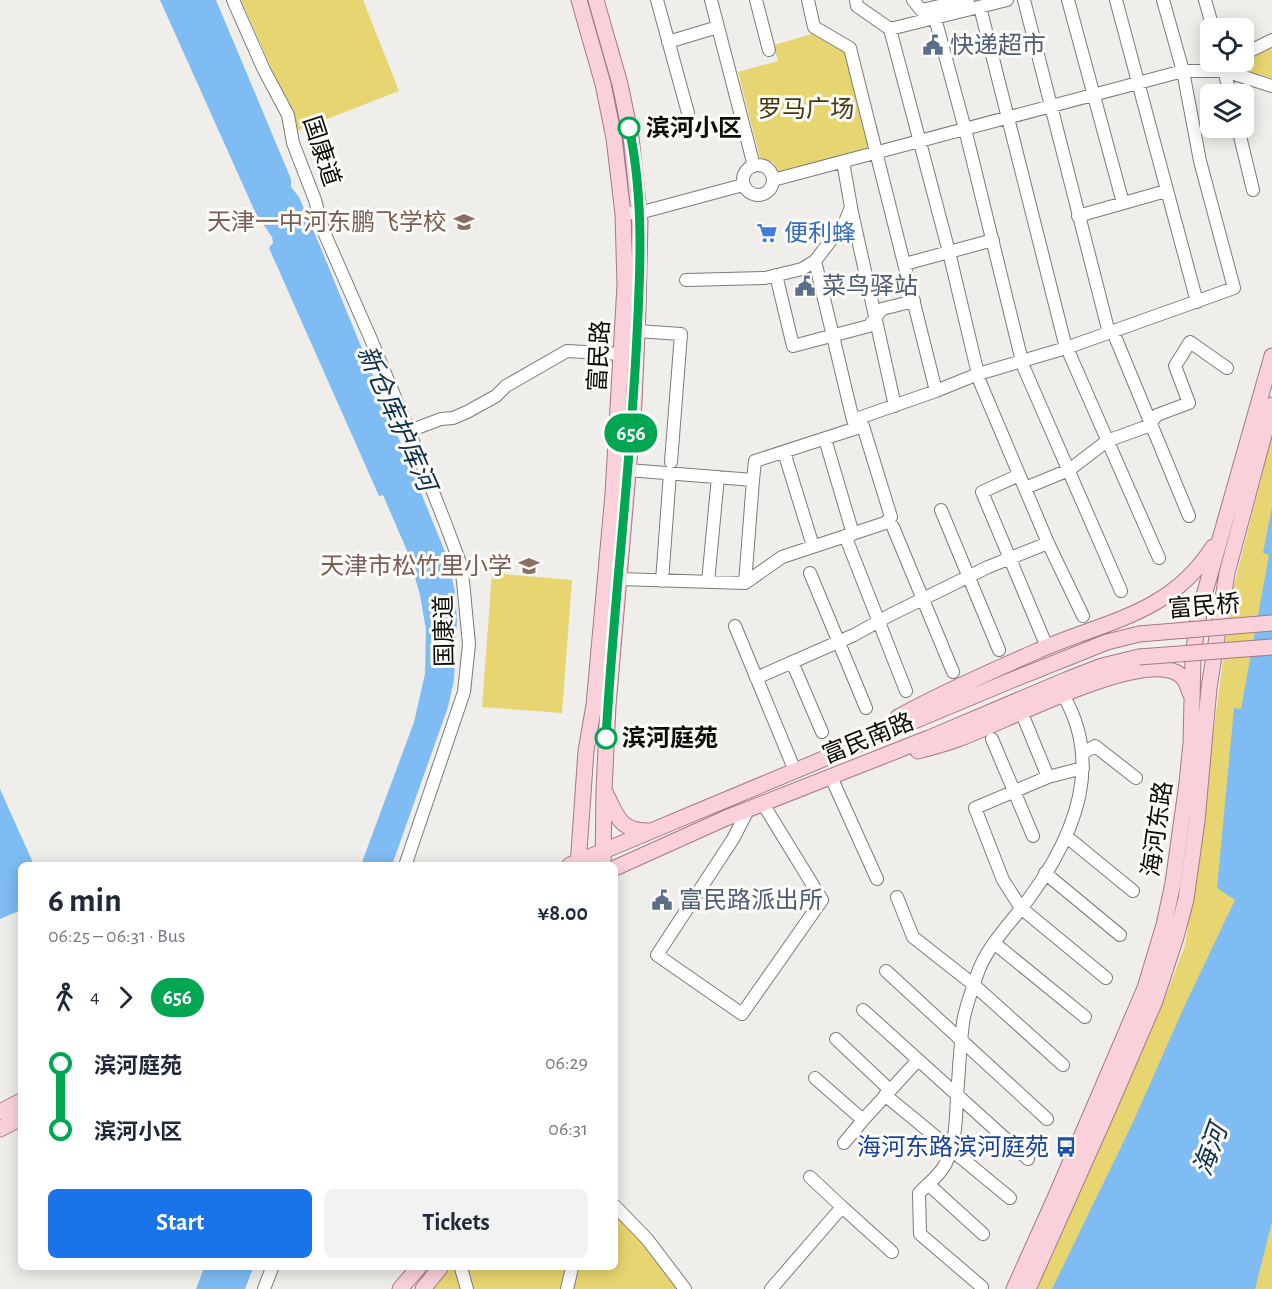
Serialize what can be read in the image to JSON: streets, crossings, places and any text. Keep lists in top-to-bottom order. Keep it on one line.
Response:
{"streets":{"main road":["富民路","富民桥","富民南路","海河东路"],"street":["国康道"]},"crossings":[["富民路","富民南路"],["富民桥","富民南路"]],"water":["新仓库护库河","海河"],"parks":["罗马广场"],"places":{"public building":["快递超市","菜鸟驿站","富民路派出所"],"other":["滨河小区","滨河庭苑"],"school or university":["天津一中河东鹏飞学校","天津市松竹里小学"],"supermarket":["便利蜂"],"bus stop":["海河东路滨河庭苑"]},"lines":["bus line 656"],"page":{"on_map":"656","heading":["6 min","06:25 – 06:31 · Bus","¥8.00"],"legs":["4","656"],"list":[{"name":"滨河庭苑","value":"06:29"},{"name":"滨河小区","value":"06:31"}],"buttons":["Start","Tickets"]}}
